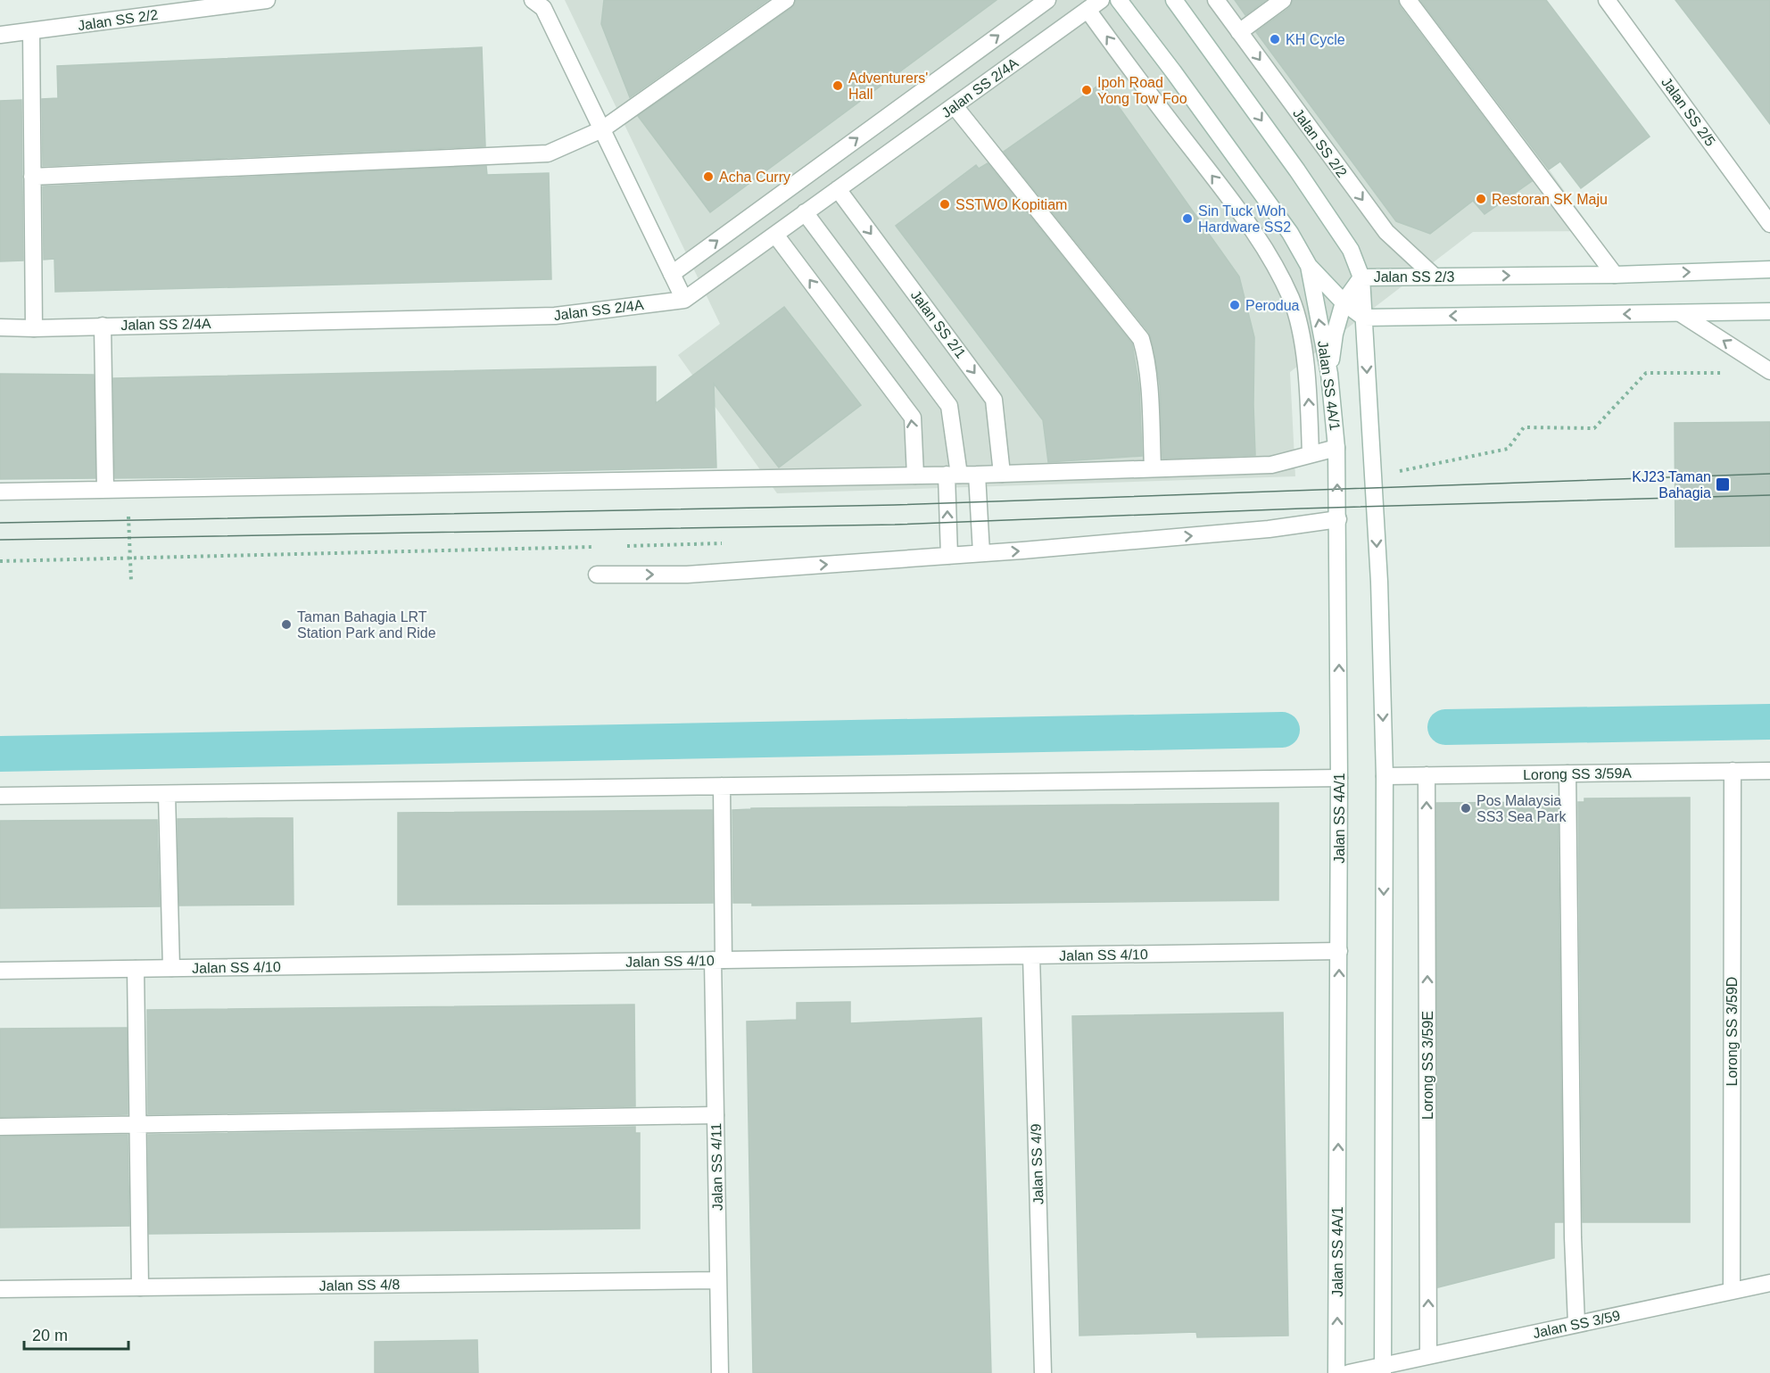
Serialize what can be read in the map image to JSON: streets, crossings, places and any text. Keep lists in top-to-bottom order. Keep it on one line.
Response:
{"streets":{"street":["Jalan SS 2/2","Jalan SS 2/4A","Jalan SS 2/5","Jalan SS 2/3","Jalan SS 2/1","Jalan SS 4A/1","Lorong SS 3/59A","Jalan SS 4/10","Lorong SS 3/59D","Lorong SS 3/59E","Jalan SS 4/9","Jalan SS 4/11","Jalan SS 4/8","Jalan SS 3/59"]},"crossings":[["Jalan SS 2/2","Jalan SS 2/3"],["Jalan SS 2/4A","Jalan SS 2/1"],["Jalan SS 4A/1","Jalan SS 4/10"],["Lorong SS 3/59A","Lorong SS 3/59D"],["Lorong SS 3/59A","Lorong SS 3/59E"],["Jalan SS 4/10","Jalan SS 4/9"],["Jalan SS 4/10","Jalan SS 4/11"],["Lorong SS 3/59D","Jalan SS 3/59"],["Lorong SS 3/59E","Jalan SS 3/59"],["Jalan SS 4/11","Jalan SS 4/8"]],"places":{"other":["KH Cycle","Adventurers' Hall","Ipoh Road Yong Tow Foo","Acha Curry","Restoran SK Maju","SSTWO Kopitiam","Sin Tuck Woh Hardware SS2","Perodua","Taman Bahagia LRT Station Park and Ride","Pos Malaysia SS3 Sea Park"],"transit":["KJ23 Taman Bahagia"]},"scale_bar":"20 m"}
